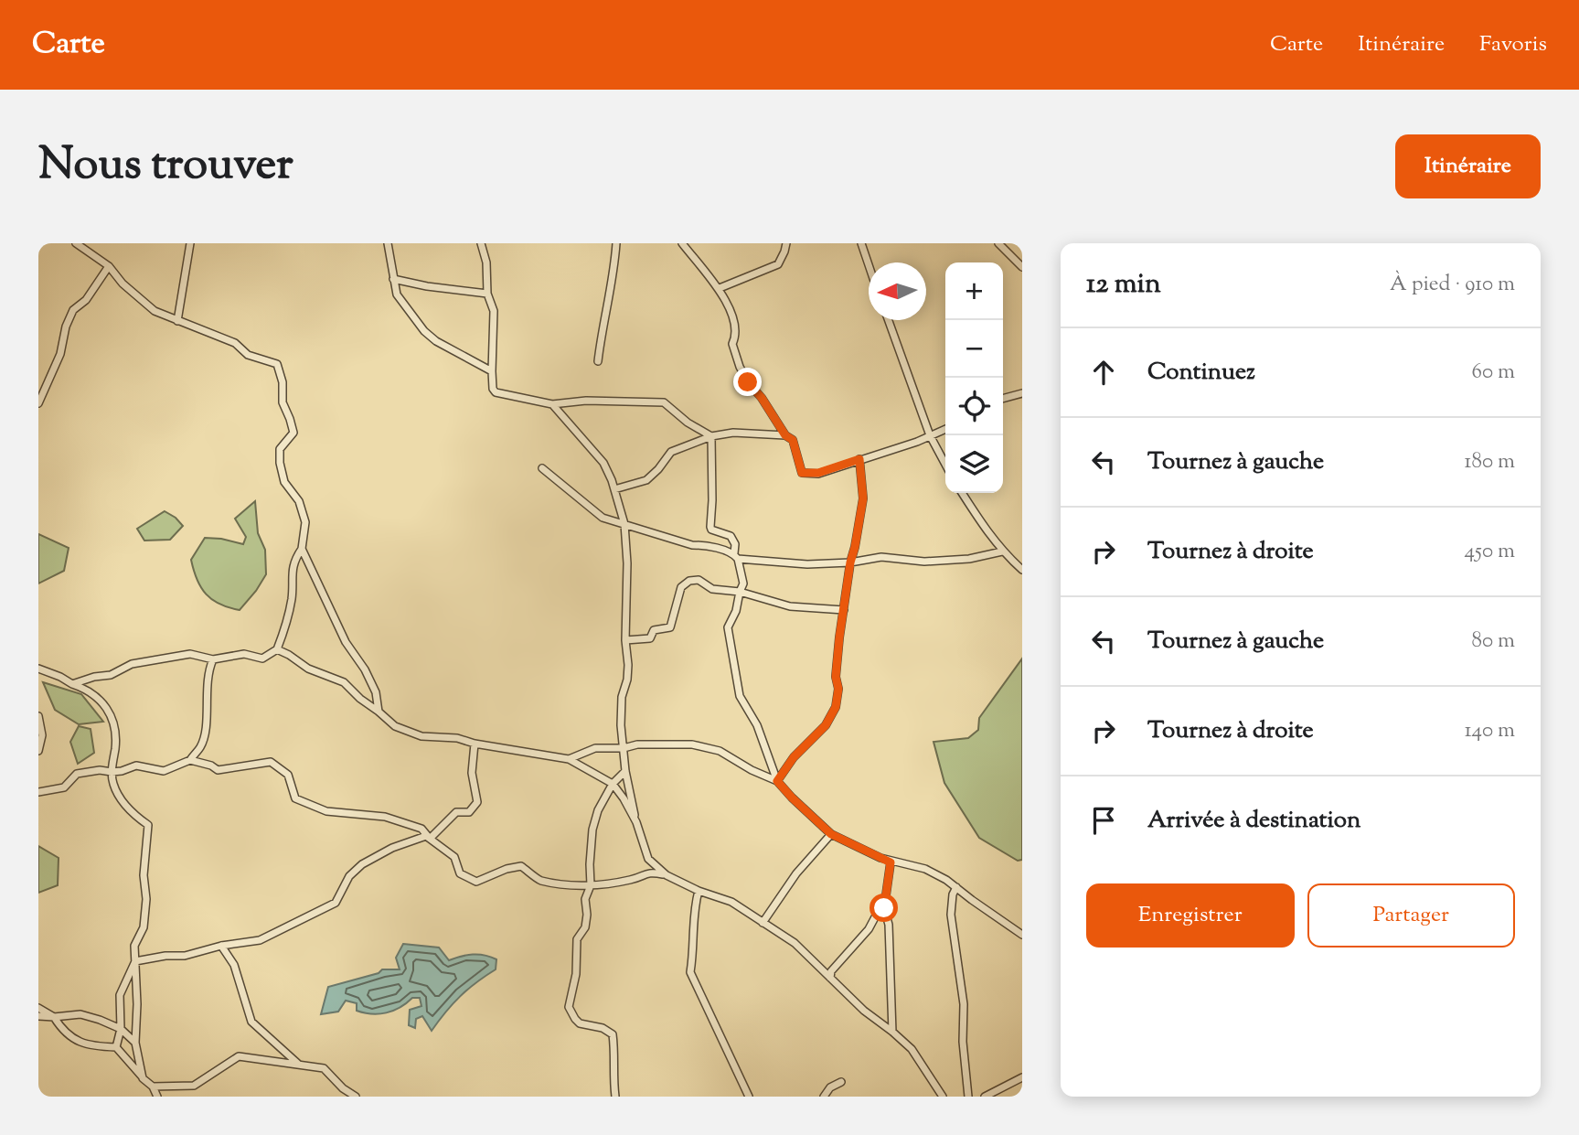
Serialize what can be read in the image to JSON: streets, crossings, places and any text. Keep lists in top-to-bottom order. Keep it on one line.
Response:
{"north":"left","page":{"header":"Carte","nav":["Carte","Itinéraire","Favoris"],"title":"Nous trouver","buttons":["Itinéraire",["Enregistrer","Partager"]],"heading":["12 min","À pied · 910 m"],"map_buttons":["+","−"],"list":[["Continuez","60 m"],["Tournez à gauche","180 m"],["Tournez à droite","450 m"],["Tournez à gauche","80 m"],["Tournez à droite","140 m"],"Arrivée à destination"]}}
